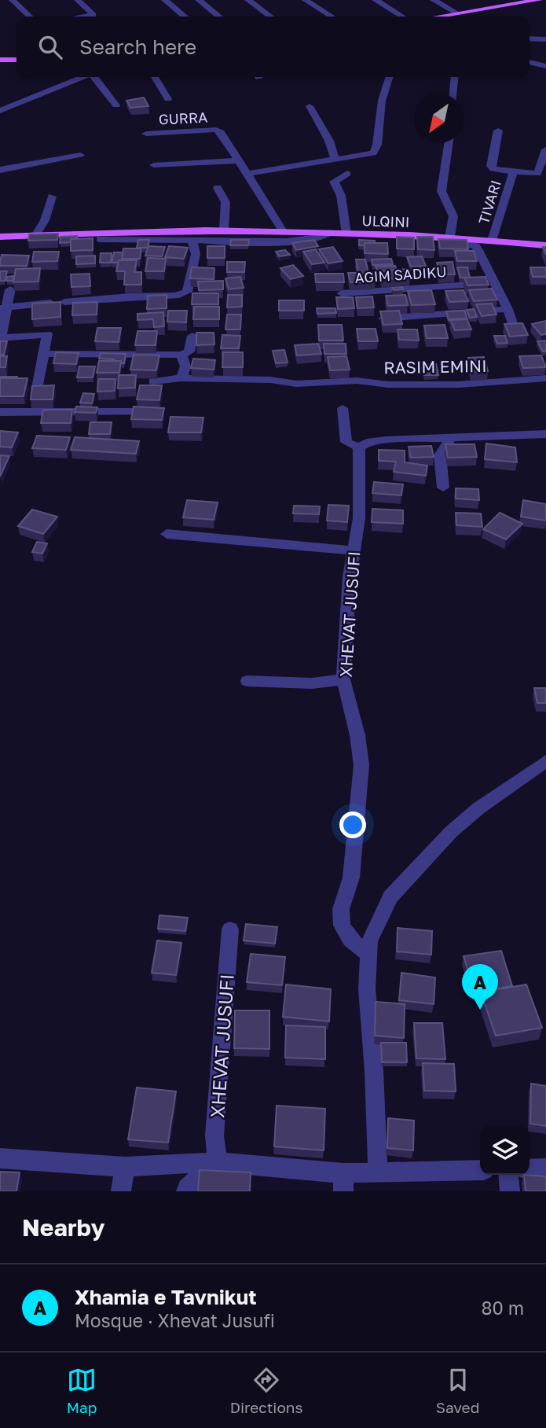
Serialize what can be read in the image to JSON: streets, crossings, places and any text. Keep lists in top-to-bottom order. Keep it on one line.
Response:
{"streets":{"main road":["ULQINI"],"street":["GURRA","TIVARI","AGIM SADIKU","RASIM EMINI","XHEVAT JUSUFI"]},"crossings":[["GURRA","ULQINI"],["TIVARI","ULQINI"],["ULQINI","AGIM SADIKU"]],"north":"bottom left","page":{"search":"Search here","pins":"A","heading":"Nearby","list":[{"mark":"A","name":"Xhamia e Tavnikut","note":"Mosque · Xhevat Jusufi","value":"80 m"}],"nav":["Map","Directions","Saved"]}}
